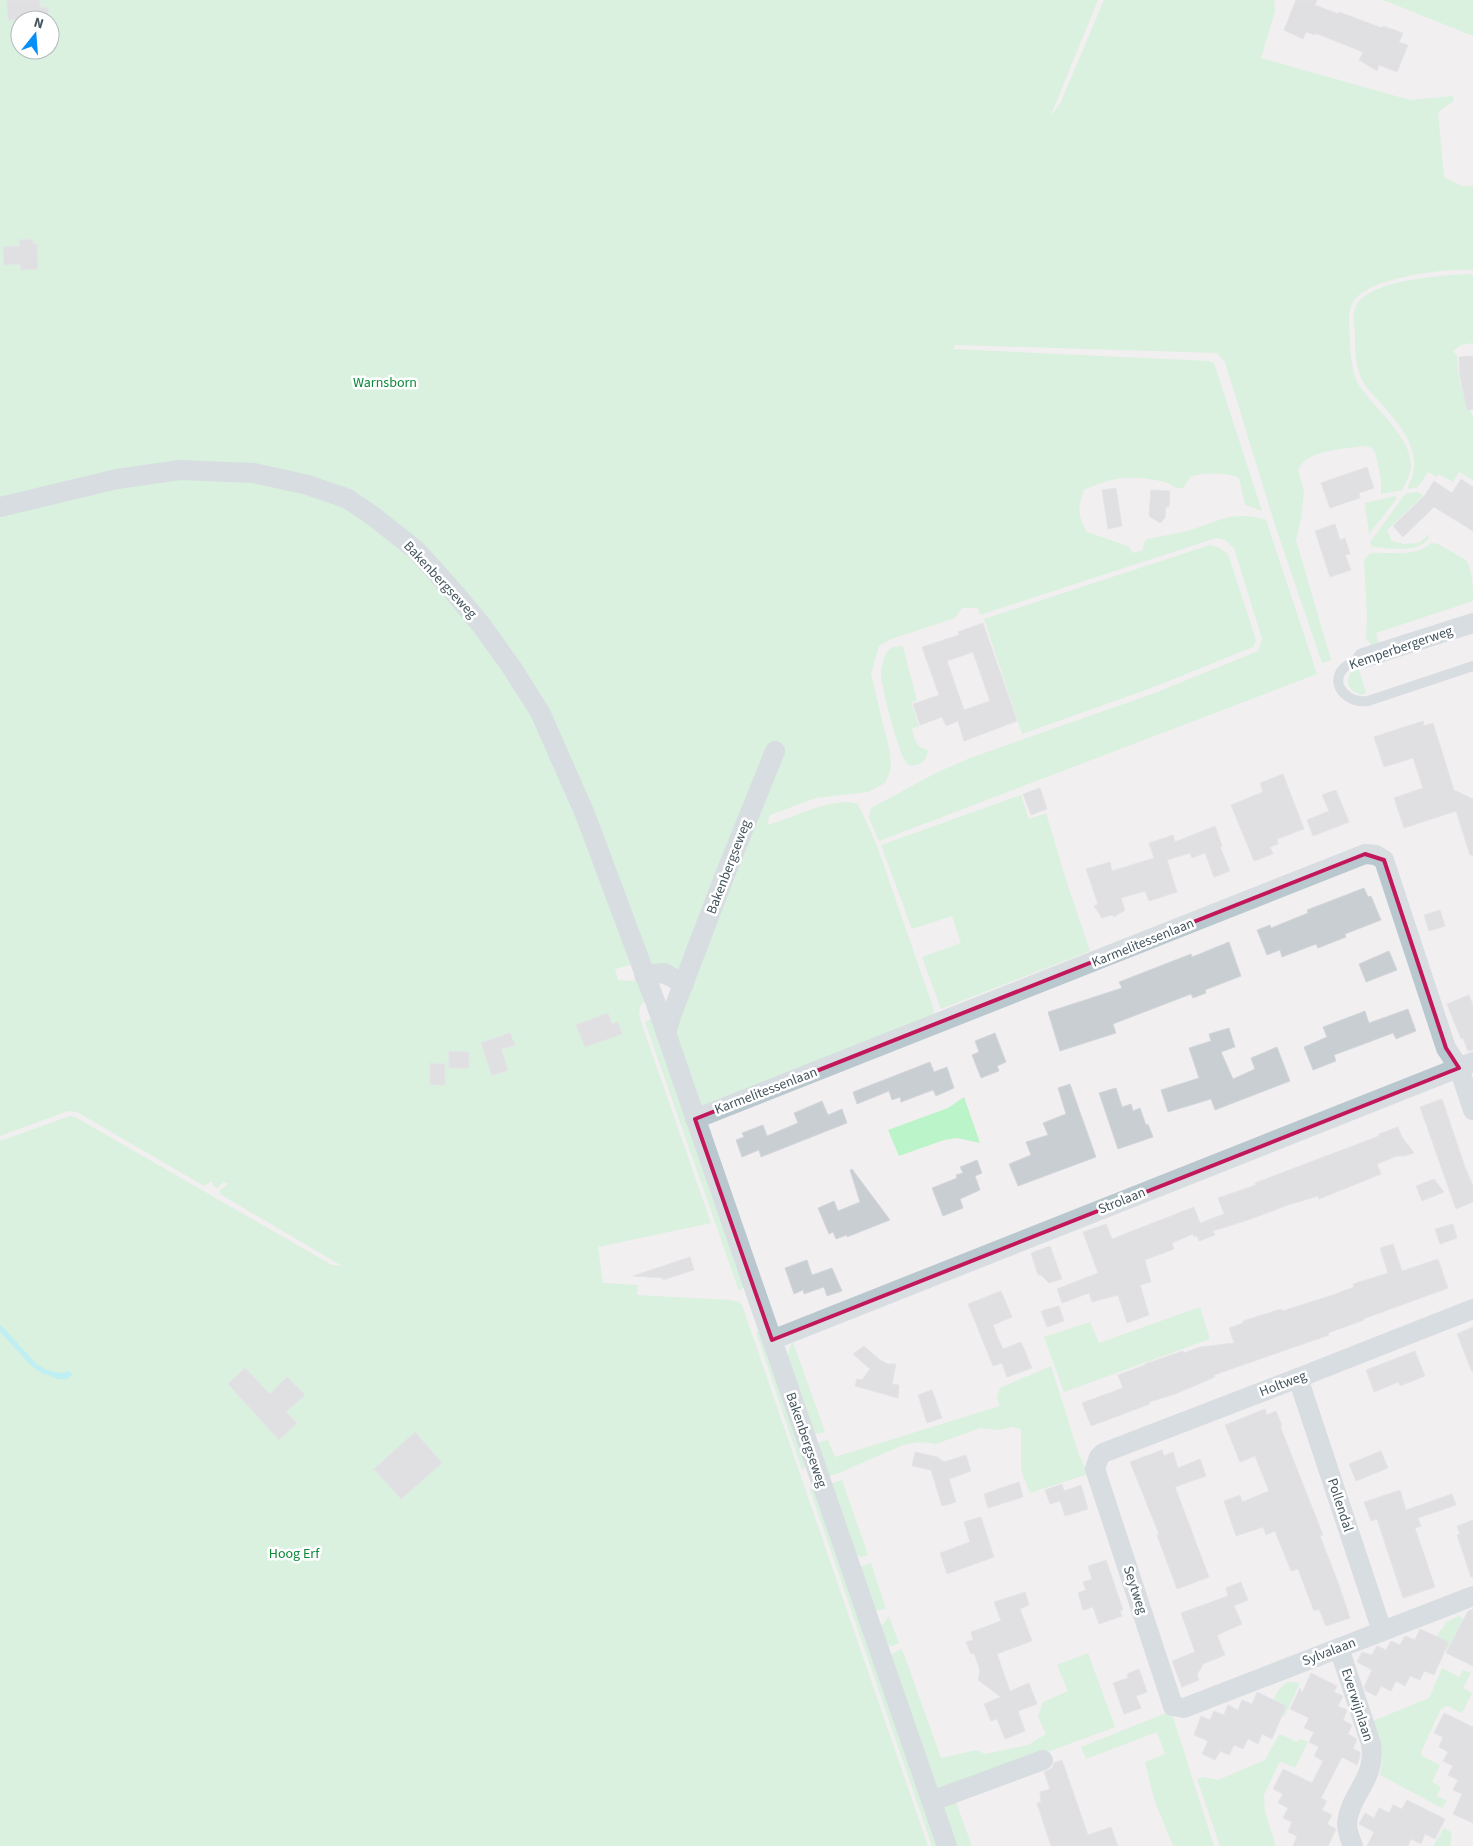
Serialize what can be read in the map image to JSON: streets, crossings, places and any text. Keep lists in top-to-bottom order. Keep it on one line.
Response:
{"streets":{"street":["Bakenbergseweg","Kemperbergerweg","Karmelitessenlaan","Strolaan","Holtweg","Pollendal","Seytweg","Sylvalaan","Everwijnlaan"]},"crossings":[["Bakenbergseweg","Karmelitessenlaan"],["Bakenbergseweg","Strolaan"],["Karmelitessenlaan","Strolaan"],["Holtweg","Pollendal"],["Holtweg","Seytweg"],["Pollendal","Sylvalaan"],["Seytweg","Sylvalaan"],["Sylvalaan","Everwijnlaan"]],"parks":["Warnsborn","Hoog Erf"],"north":"top"}
